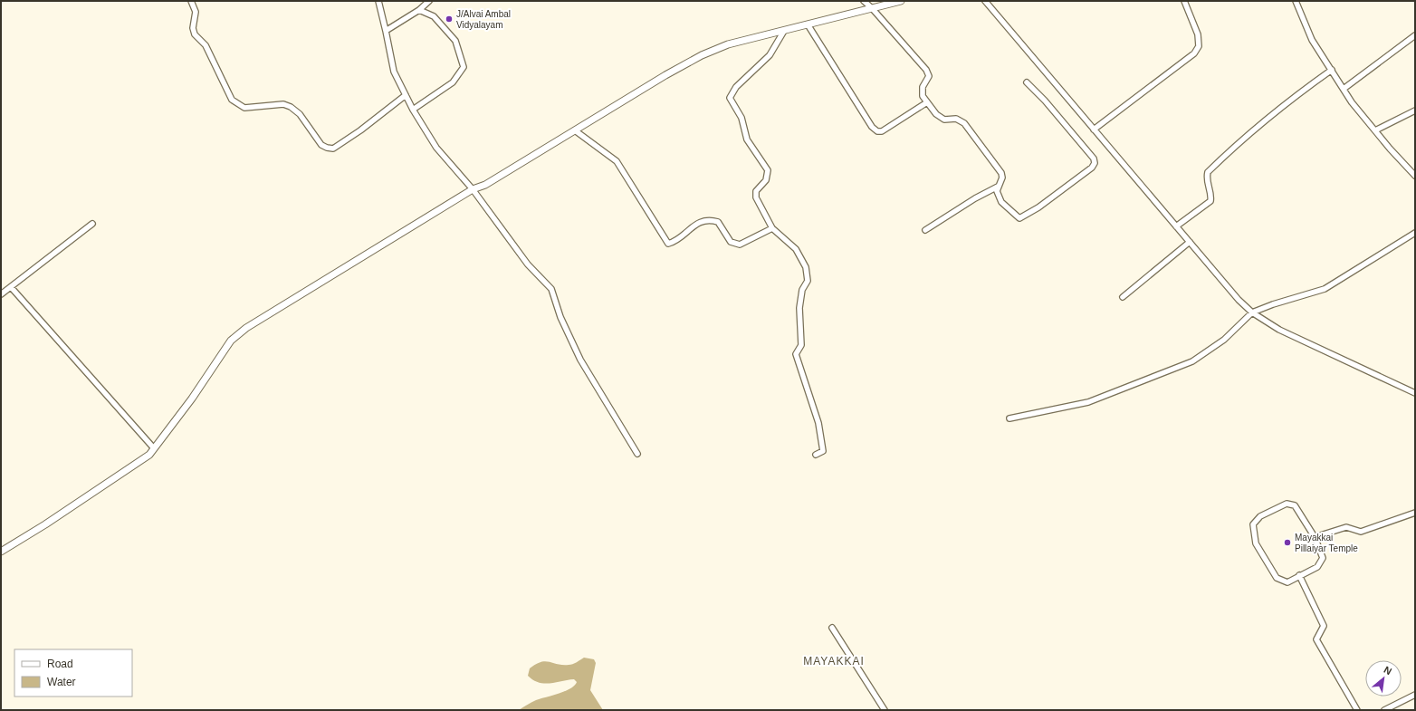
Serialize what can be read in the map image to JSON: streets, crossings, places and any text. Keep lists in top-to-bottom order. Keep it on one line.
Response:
{"districts":["MAYAKKAI"],"places":["J/Alvai Ambal Vidyalayam","Mayakkai Pillaiyar Temple"],"legend":["Road","Water"],"north":"top right"}
